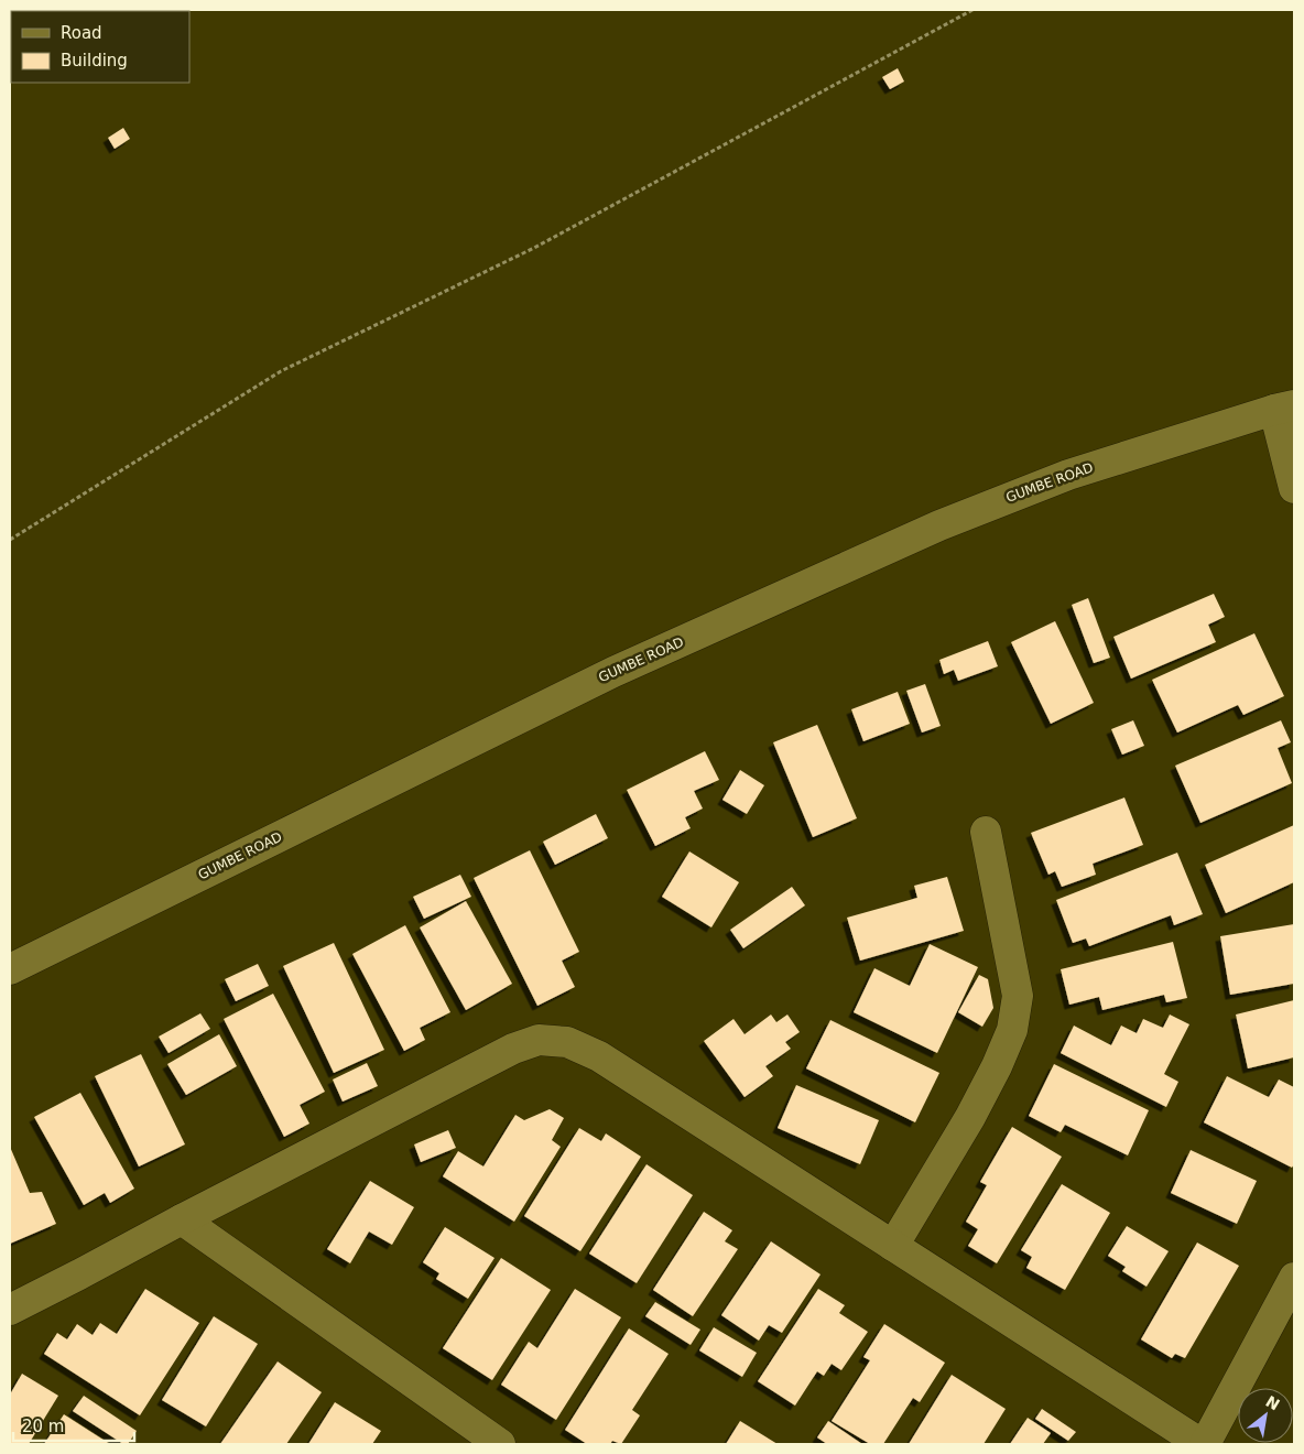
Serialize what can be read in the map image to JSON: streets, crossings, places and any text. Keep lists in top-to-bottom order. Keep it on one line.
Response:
{"streets":{"street":["GUMBE ROAD"]},"legend":["Road","Building"],"scale_bar":"20 m","north":"top right"}
